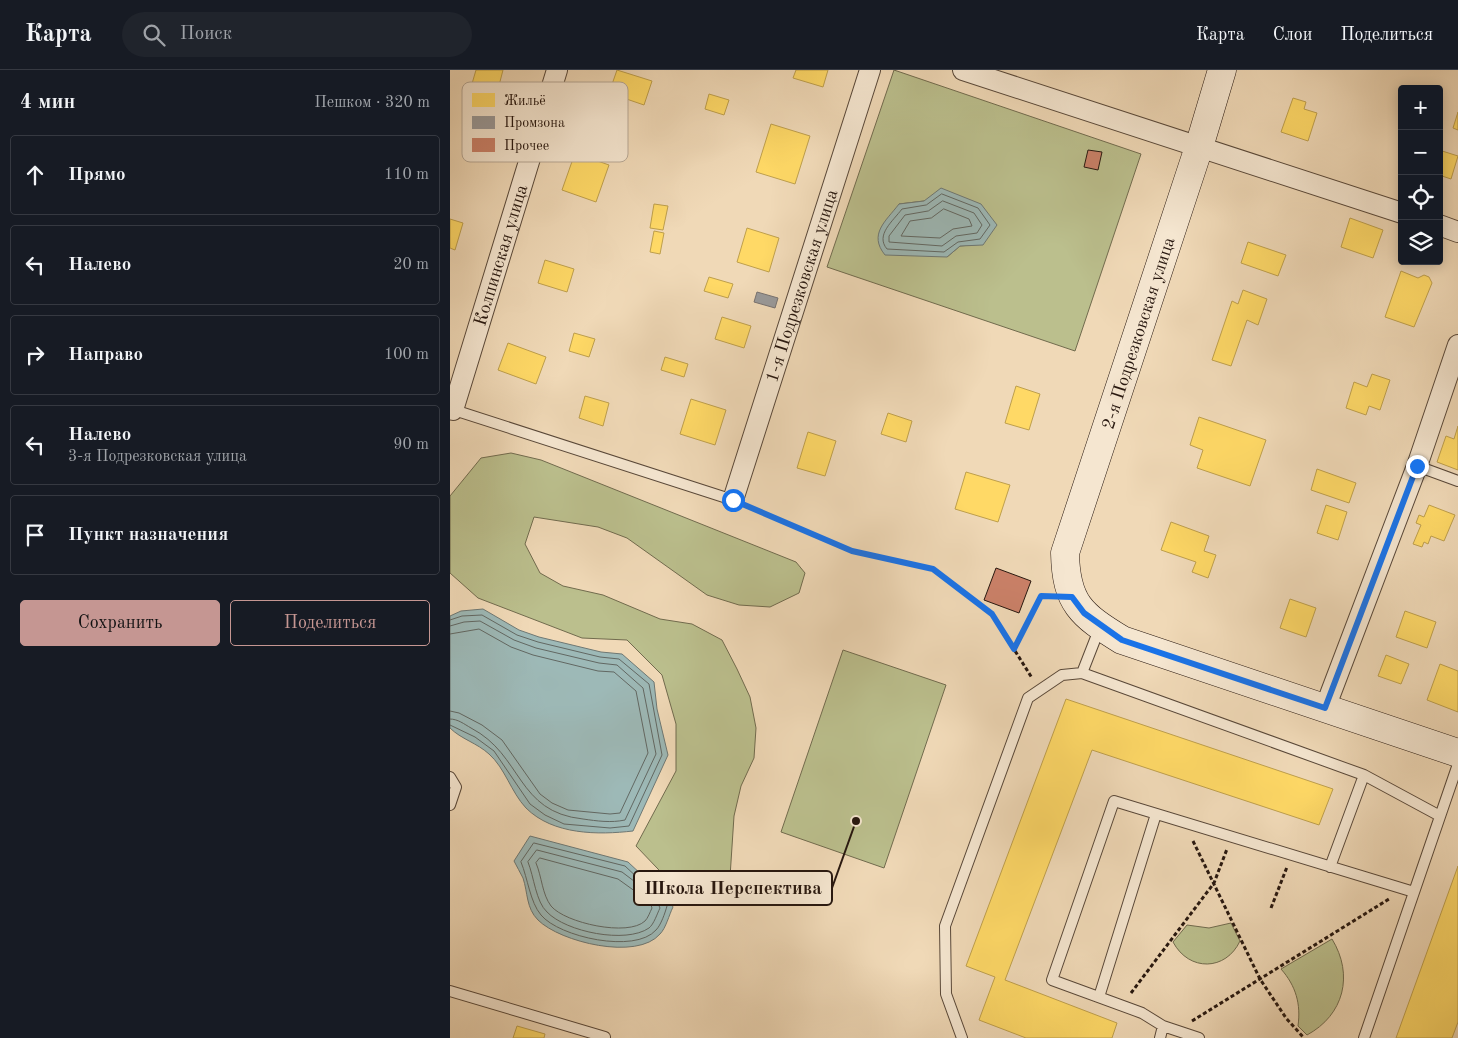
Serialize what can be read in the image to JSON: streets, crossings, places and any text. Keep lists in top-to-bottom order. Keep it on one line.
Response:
{"streets":{"street":["Колпинская улица","1-я Подрезковская улица","2-я Подрезковская улица"]},"places":["Школа Перспектива"],"legend":["Жильё","Промзона","Прочее"],"page":{"header":"Карта","search":"Поиск","nav":["Карта","Слои","Поделиться"],"heading":["4 мин","Пешком · 320 m"],"map_buttons":["+","−"],"list":[["Прямо","110 m"],["Налево","20 m"],["Направо","100 m"],["Налево","3-я Подрезковская улица","90 m"],"Пункт назначения"],"buttons":["Сохранить","Поделиться"]}}
